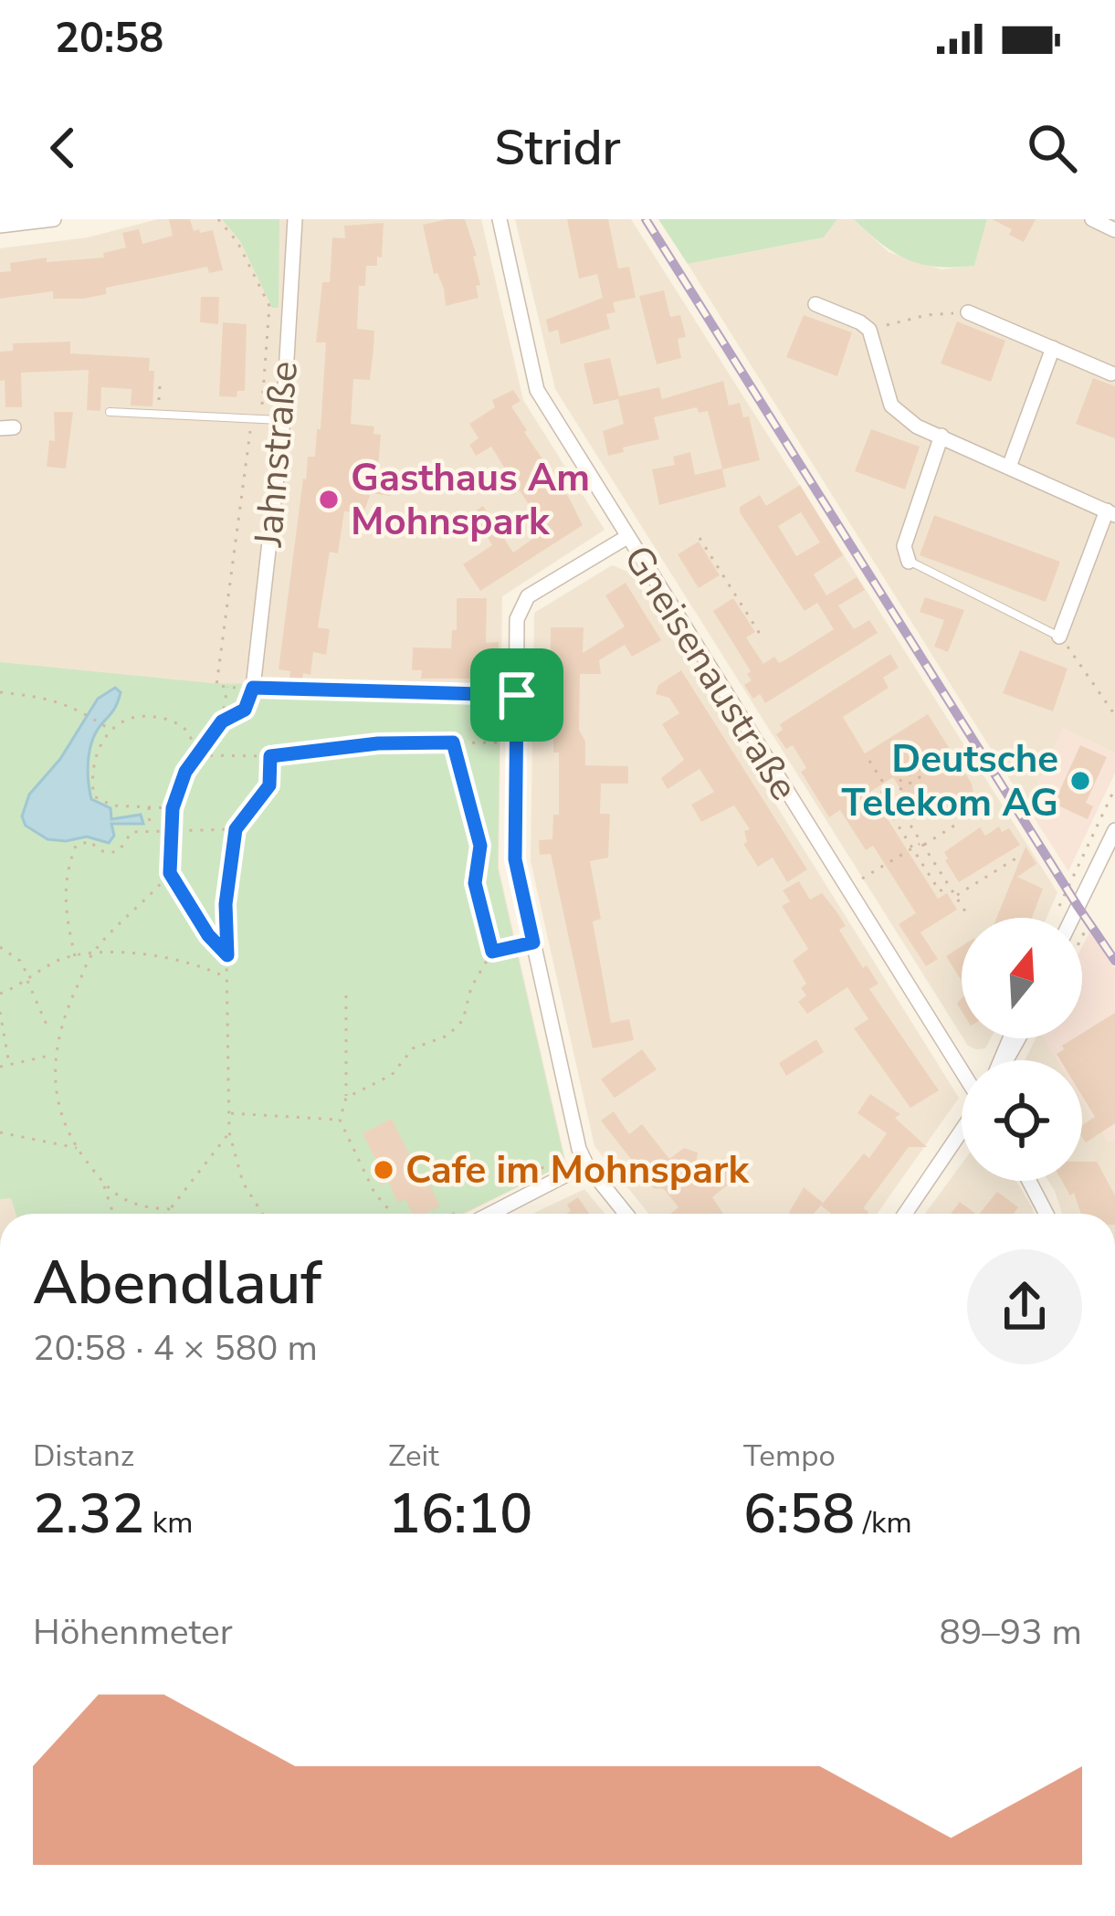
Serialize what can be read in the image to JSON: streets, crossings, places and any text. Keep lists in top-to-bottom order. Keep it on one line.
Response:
{"streets":{"street":["Jahnstraße","Gneisenaustraße"]},"places":["Gasthaus Am Mohnspark","Deutsche Telekom AG","Cafe im Mohnspark"],"north":"top","page":{"status":"20:58","header":"Stridr","heading":["Abendlauf","20:58 · 4 × 580 m"],"stats":[["Distanz","2.32 km"],["Zeit","16:10"],["Tempo","6:58 /km"]],"chart":["Höhenmeter","89–93 m"]}}
